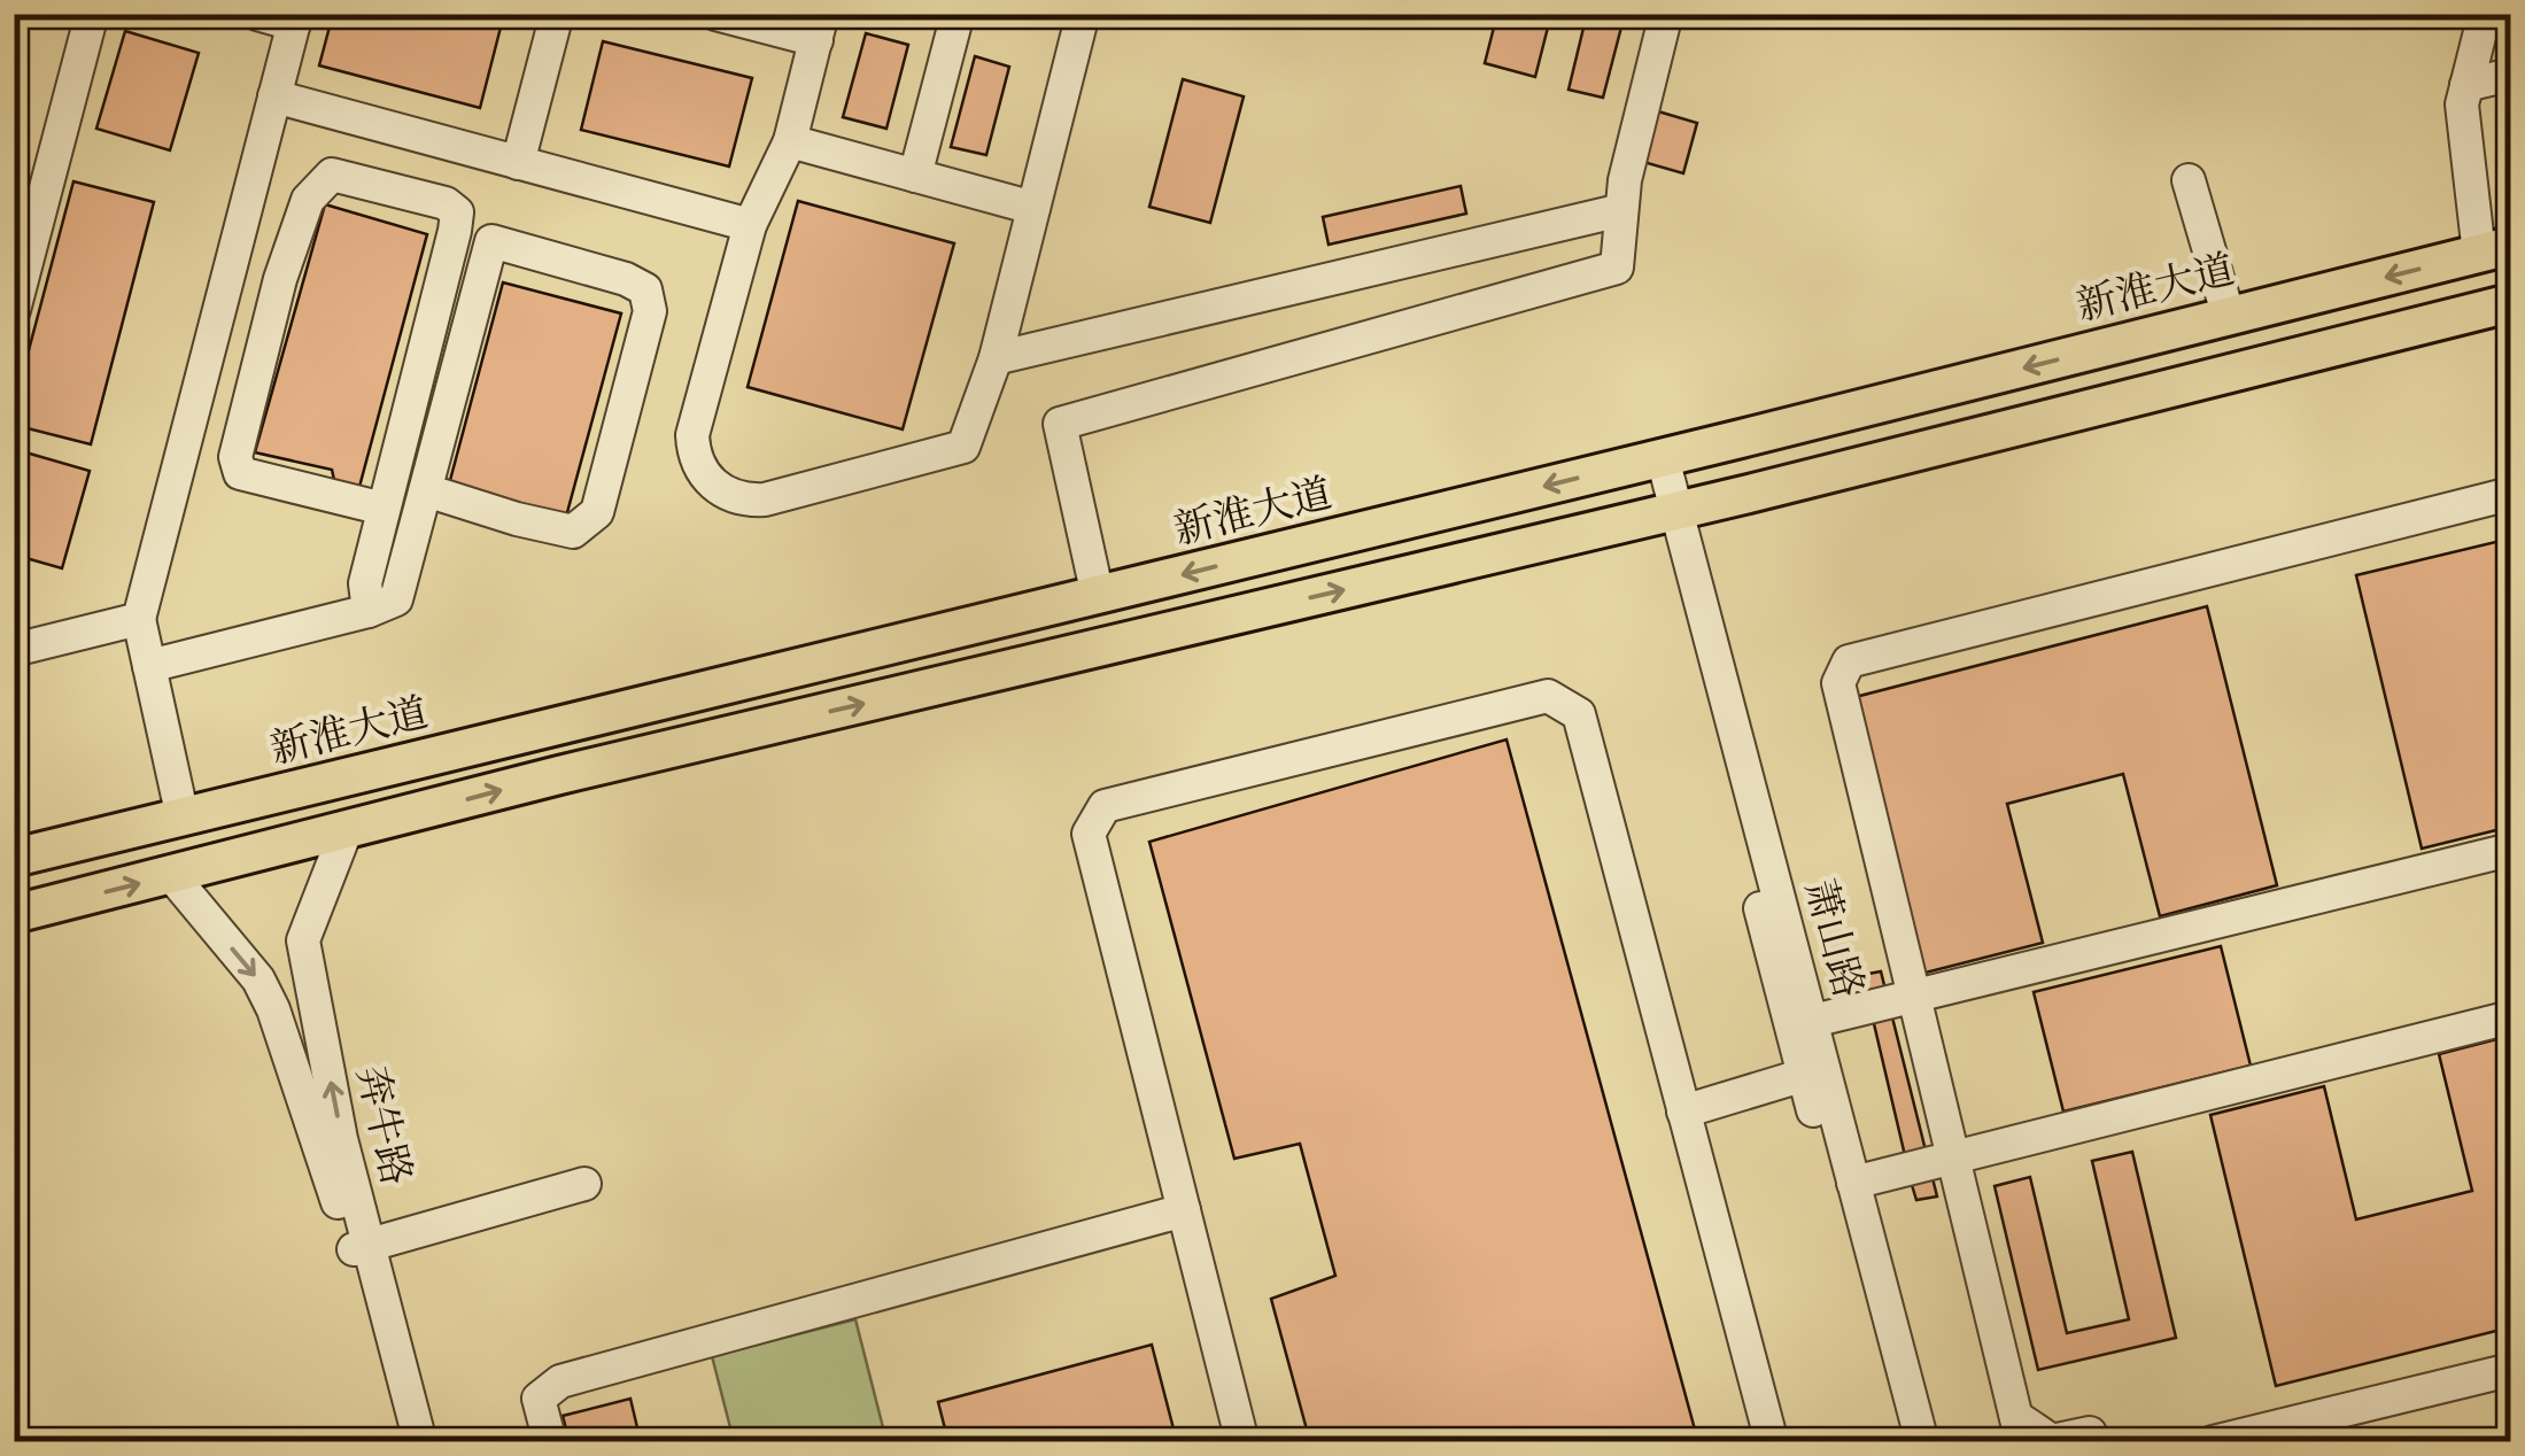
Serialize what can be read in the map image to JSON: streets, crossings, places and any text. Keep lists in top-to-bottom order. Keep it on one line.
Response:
{"streets":{"main road":["新淮大道"],"street":["萧山路","奔牛路"]},"crossings":[["新淮大道","萧山路"]]}
